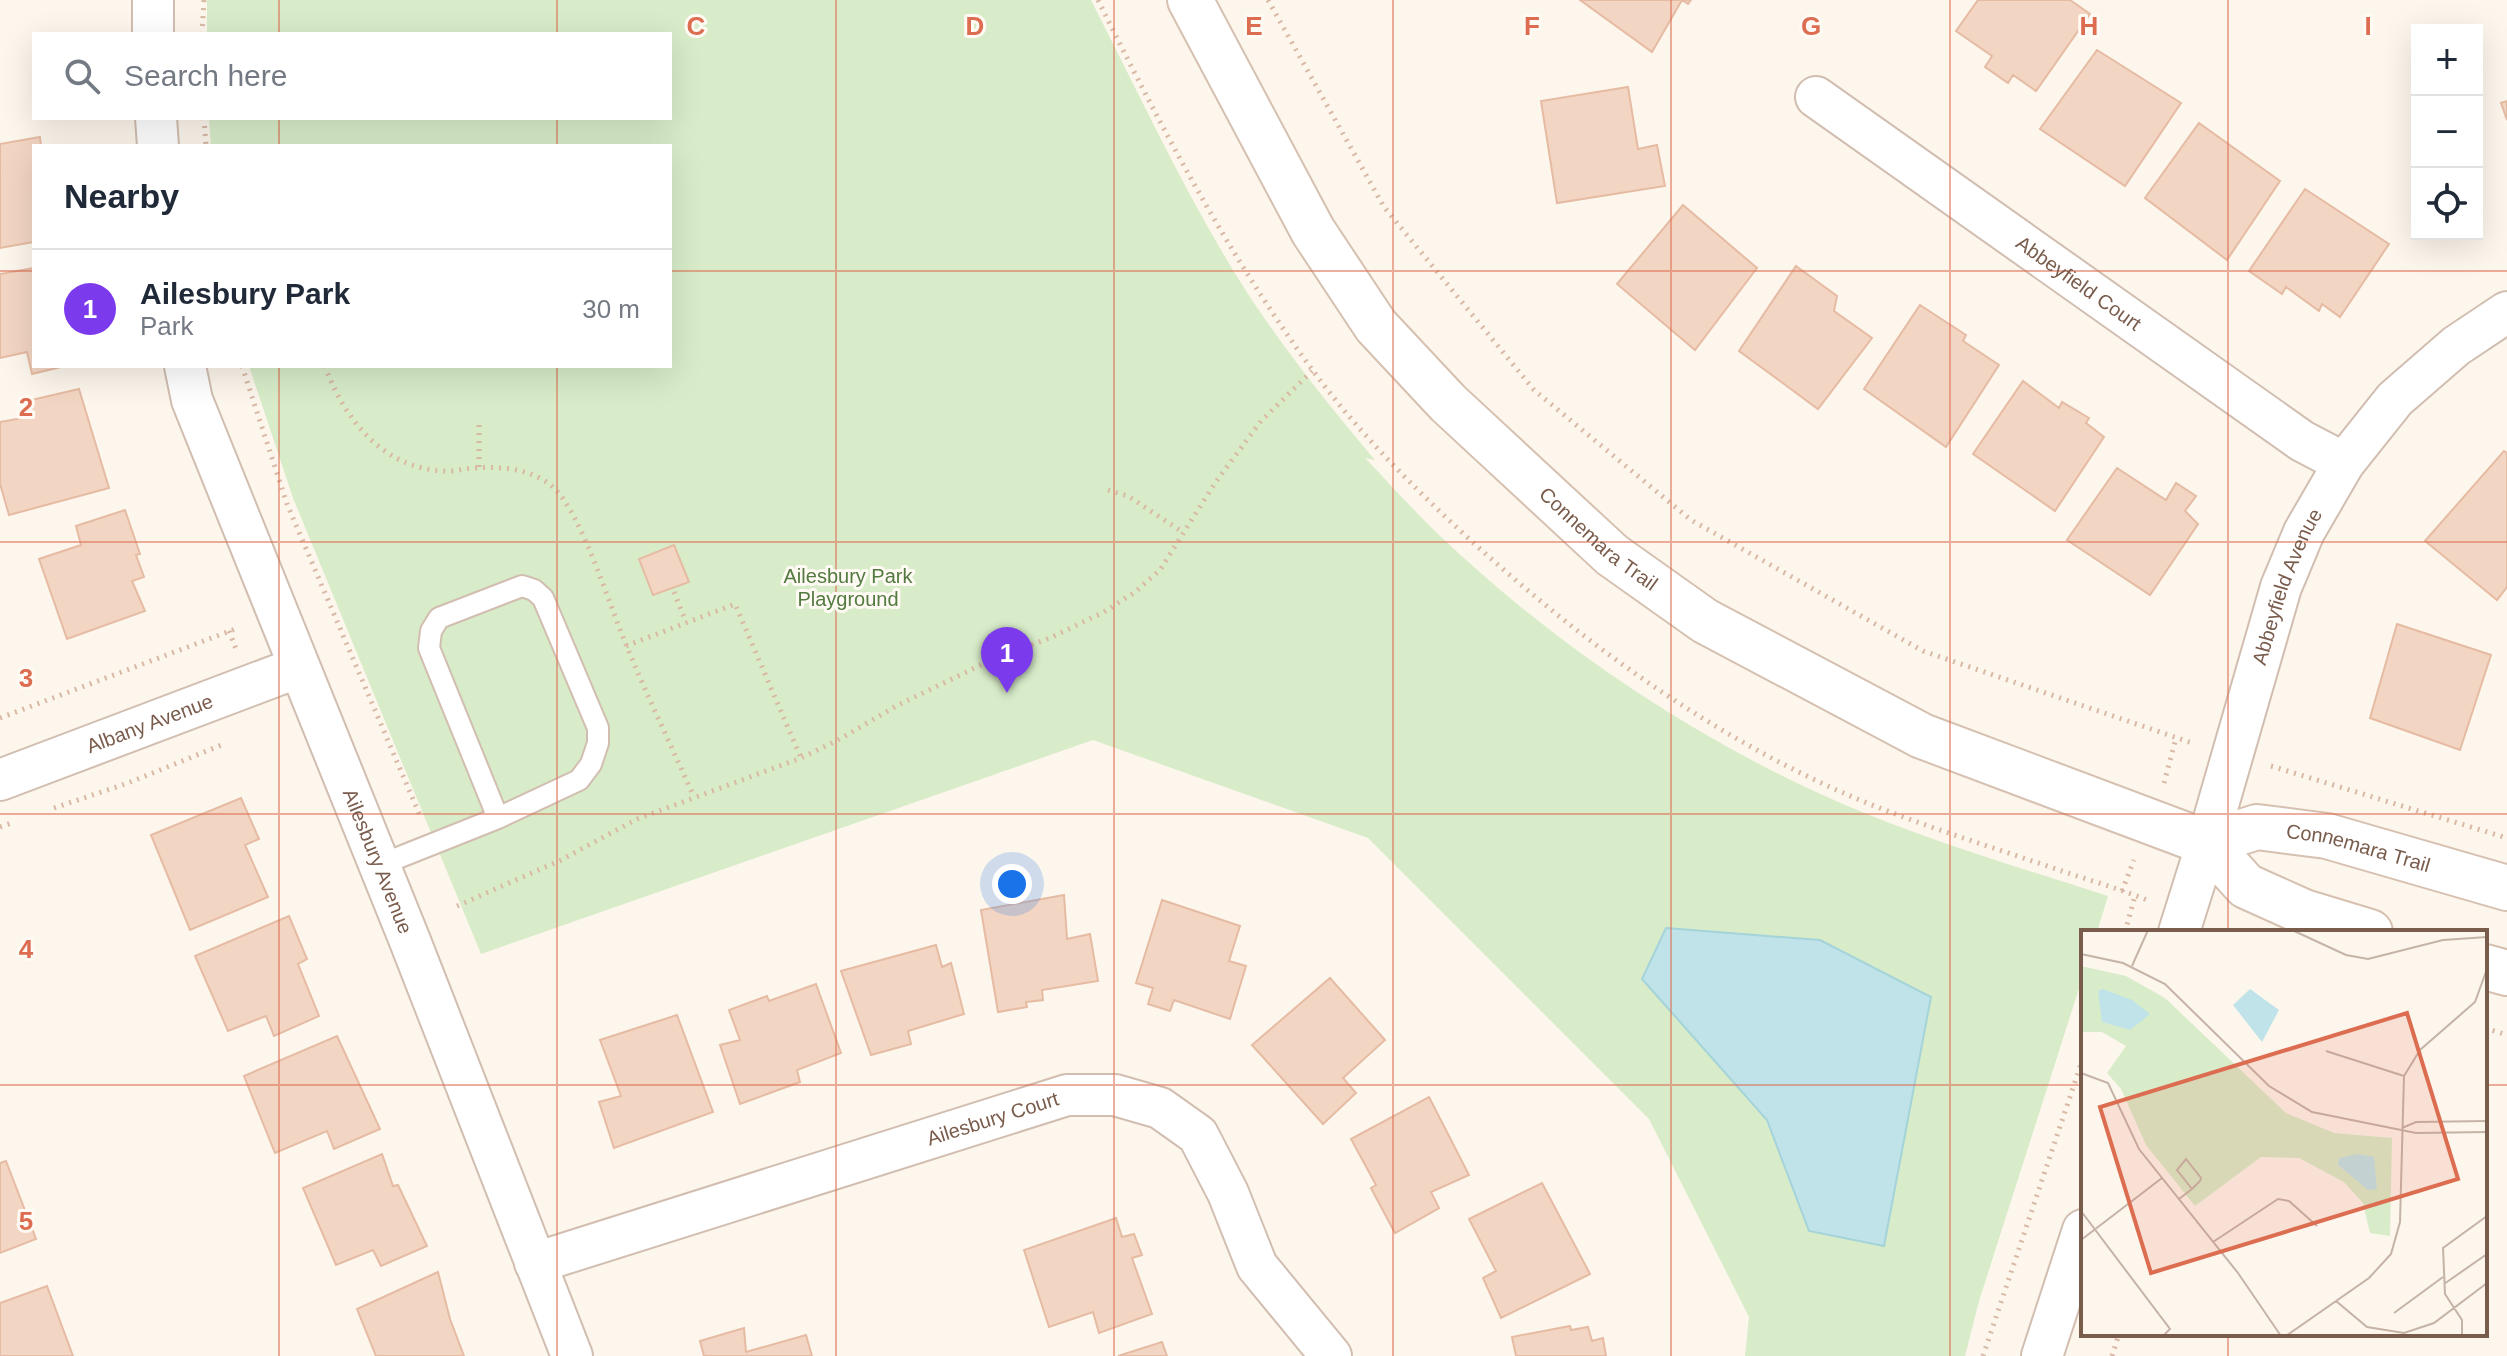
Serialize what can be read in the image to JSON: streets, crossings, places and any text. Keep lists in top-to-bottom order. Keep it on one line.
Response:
{"streets":{"street":["Abbeyfield Court","Connemara Trail","Abbeyfield Avenue","Albany Avenue","Ailesbury Avenue","Ailesbury Court"]},"crossings":[["Abbeyfield Court","Abbeyfield Avenue"],["Connemara Trail","Abbeyfield Avenue"],["Albany Avenue","Ailesbury Avenue"],["Ailesbury Avenue","Ailesbury Court"]],"parks":["Ailesbury Park Playground"],"page":{"map_buttons":["+","−"],"search":"Search here","heading":"Nearby","list":[{"mark":"1","name":"Ailesbury Park","note":"Park","value":"30 m"}],"pins":"1"},"grid":{"columns":["C","D","E","F","G","H","I"],"rows":["2","3","4","5"]}}
